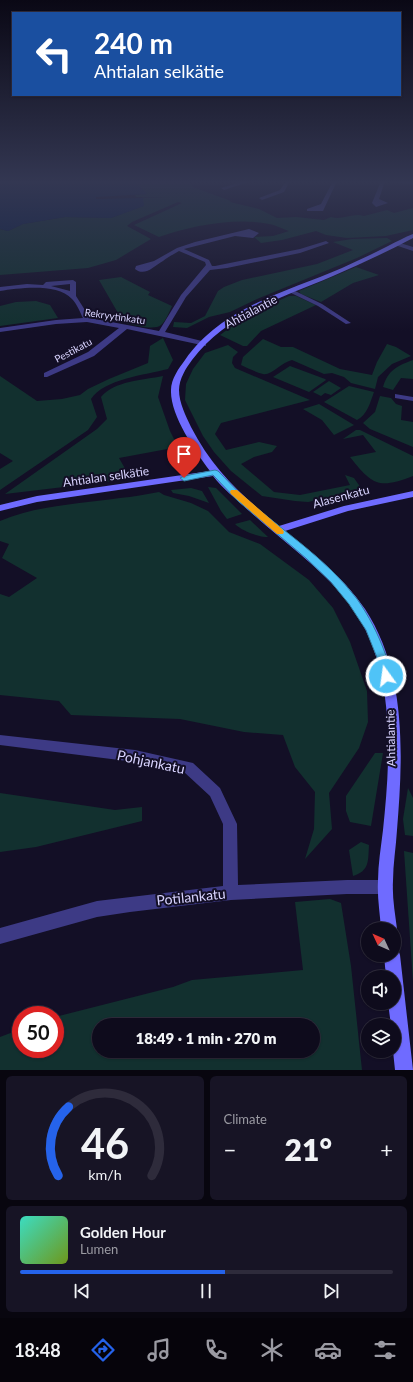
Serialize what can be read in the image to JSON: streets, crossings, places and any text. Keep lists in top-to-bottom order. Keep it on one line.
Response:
{"streets":{"main road":["Ahtialantie","Ahtialan selkätie","Alasenkatu"],"street":["Rekryytinkatu","Pestikatu","Pohjankatu","Potilankatu"]},"crossings":[["Ahtialantie","Rekryytinkatu"],["Ahtialantie","Ahtialan selkätie"],["Ahtialantie","Alasenkatu"],["Ahtialantie","Potilankatu"],["Rekryytinkatu","Pestikatu"],["Pohjankatu","Potilankatu"]],"north":"top left","page":{"turn":["240 m","Ahtialan selkätie"],"limit":"50","trip":"18:49 · 1 min · 270 m","tile":"Climate","heat":["−","21°","+"],"song":["Golden Hour","Lumen"],"tabs":"18:48","gauge":["46","km/h"]}}
